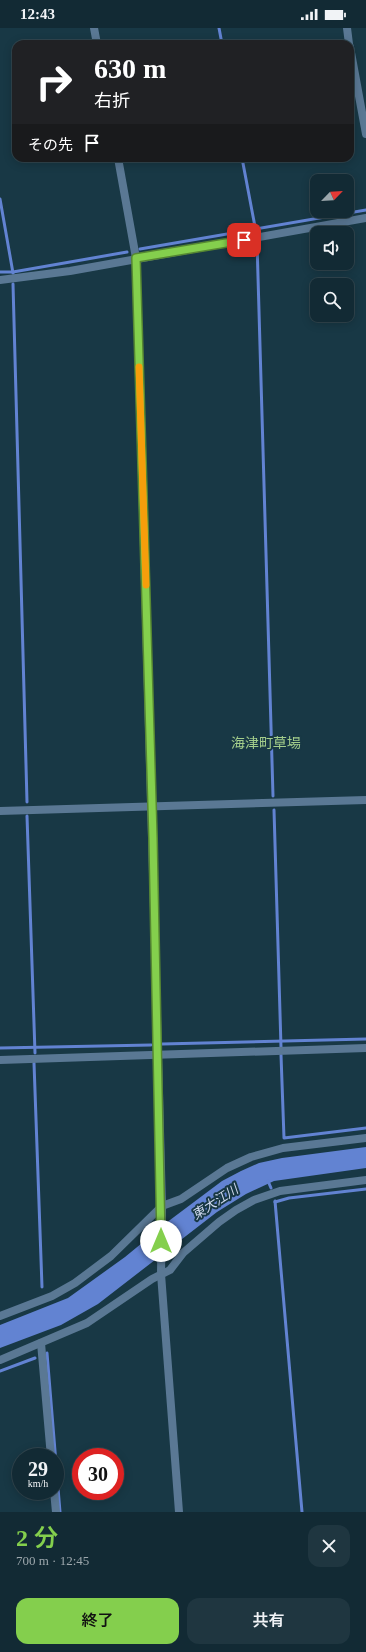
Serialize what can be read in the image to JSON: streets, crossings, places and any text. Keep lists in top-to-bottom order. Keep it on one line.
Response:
{"districts":["海津町草場"],"water":["東大江川"],"north":"top right","page":{"status":"12:43","turn":["630 m","右折"],"then":"その先","speed":"29 km/h","limit":"30","heading":["2 分","700 m · 12:45"],"buttons":["終了","共有"]}}
